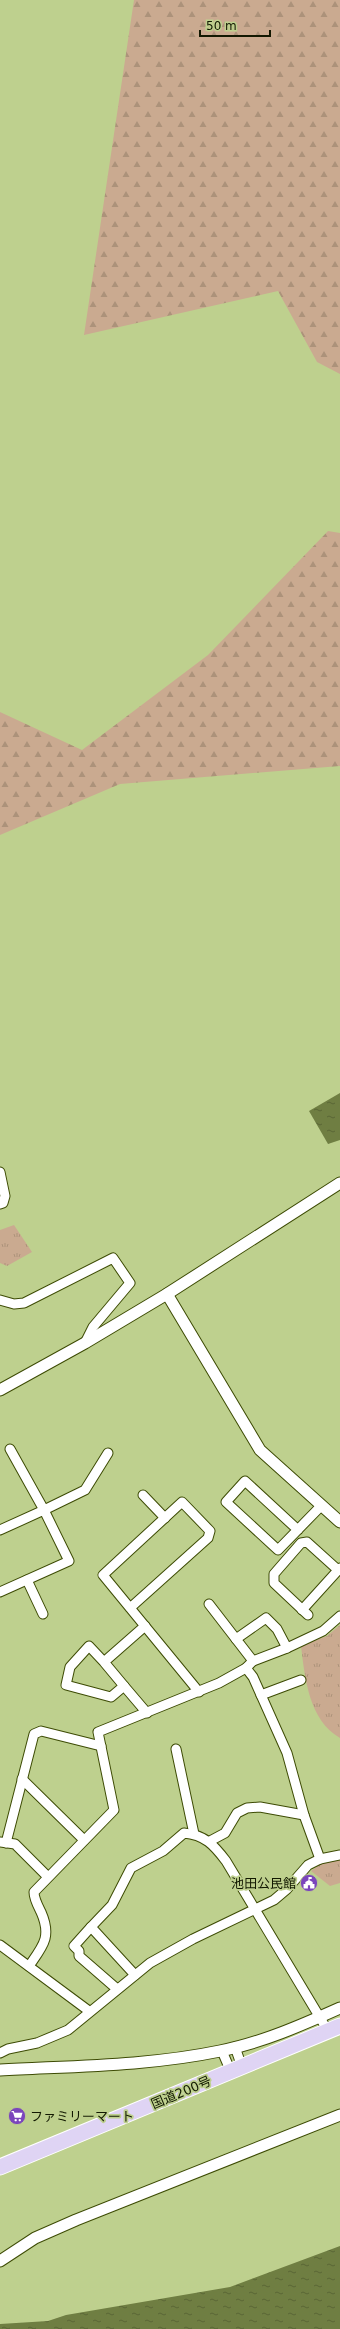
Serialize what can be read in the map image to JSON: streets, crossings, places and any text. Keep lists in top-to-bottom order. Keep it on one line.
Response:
{"streets":{"highway":["国道200号"]},"places":{"public building":["池田公民館"],"supermarket":["ファミリーマート"]},"scale_bar":"50 m"}
